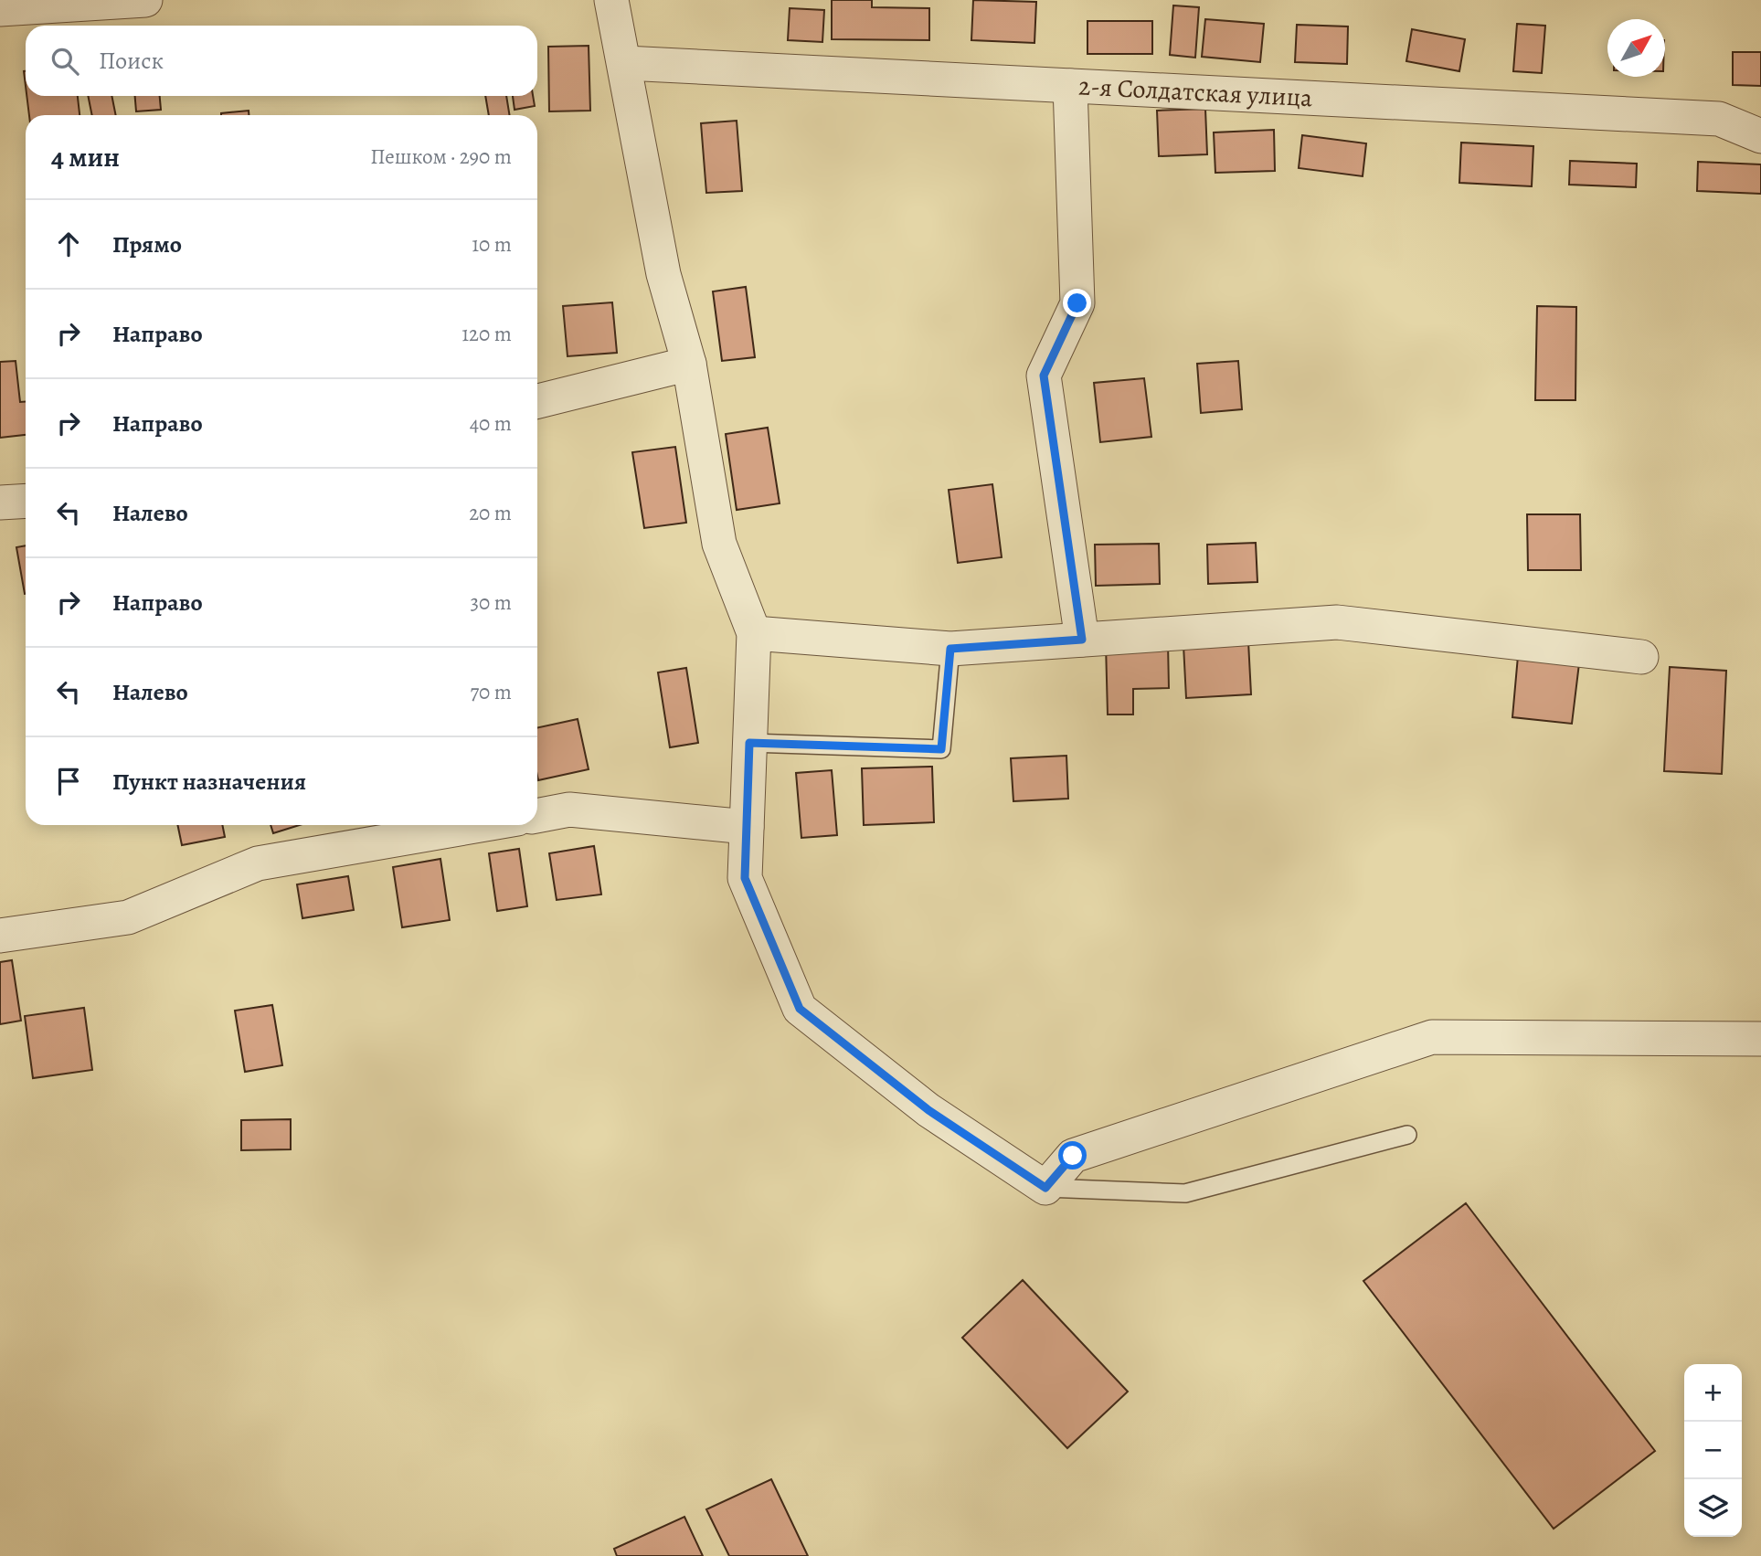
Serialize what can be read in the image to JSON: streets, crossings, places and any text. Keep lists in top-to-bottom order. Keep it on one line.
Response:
{"streets":{"street":["2-я Солдатская улица"]},"north":"top right","page":{"search":"Поиск","heading":["4 мин","Пешком · 290 m"],"list":[["Прямо","10 m"],["Направо","120 m"],["Направо","40 m"],["Налево","20 m"],["Направо","30 m"],["Налево","70 m"],"Пункт назначения"],"map_buttons":["+","−"]}}
